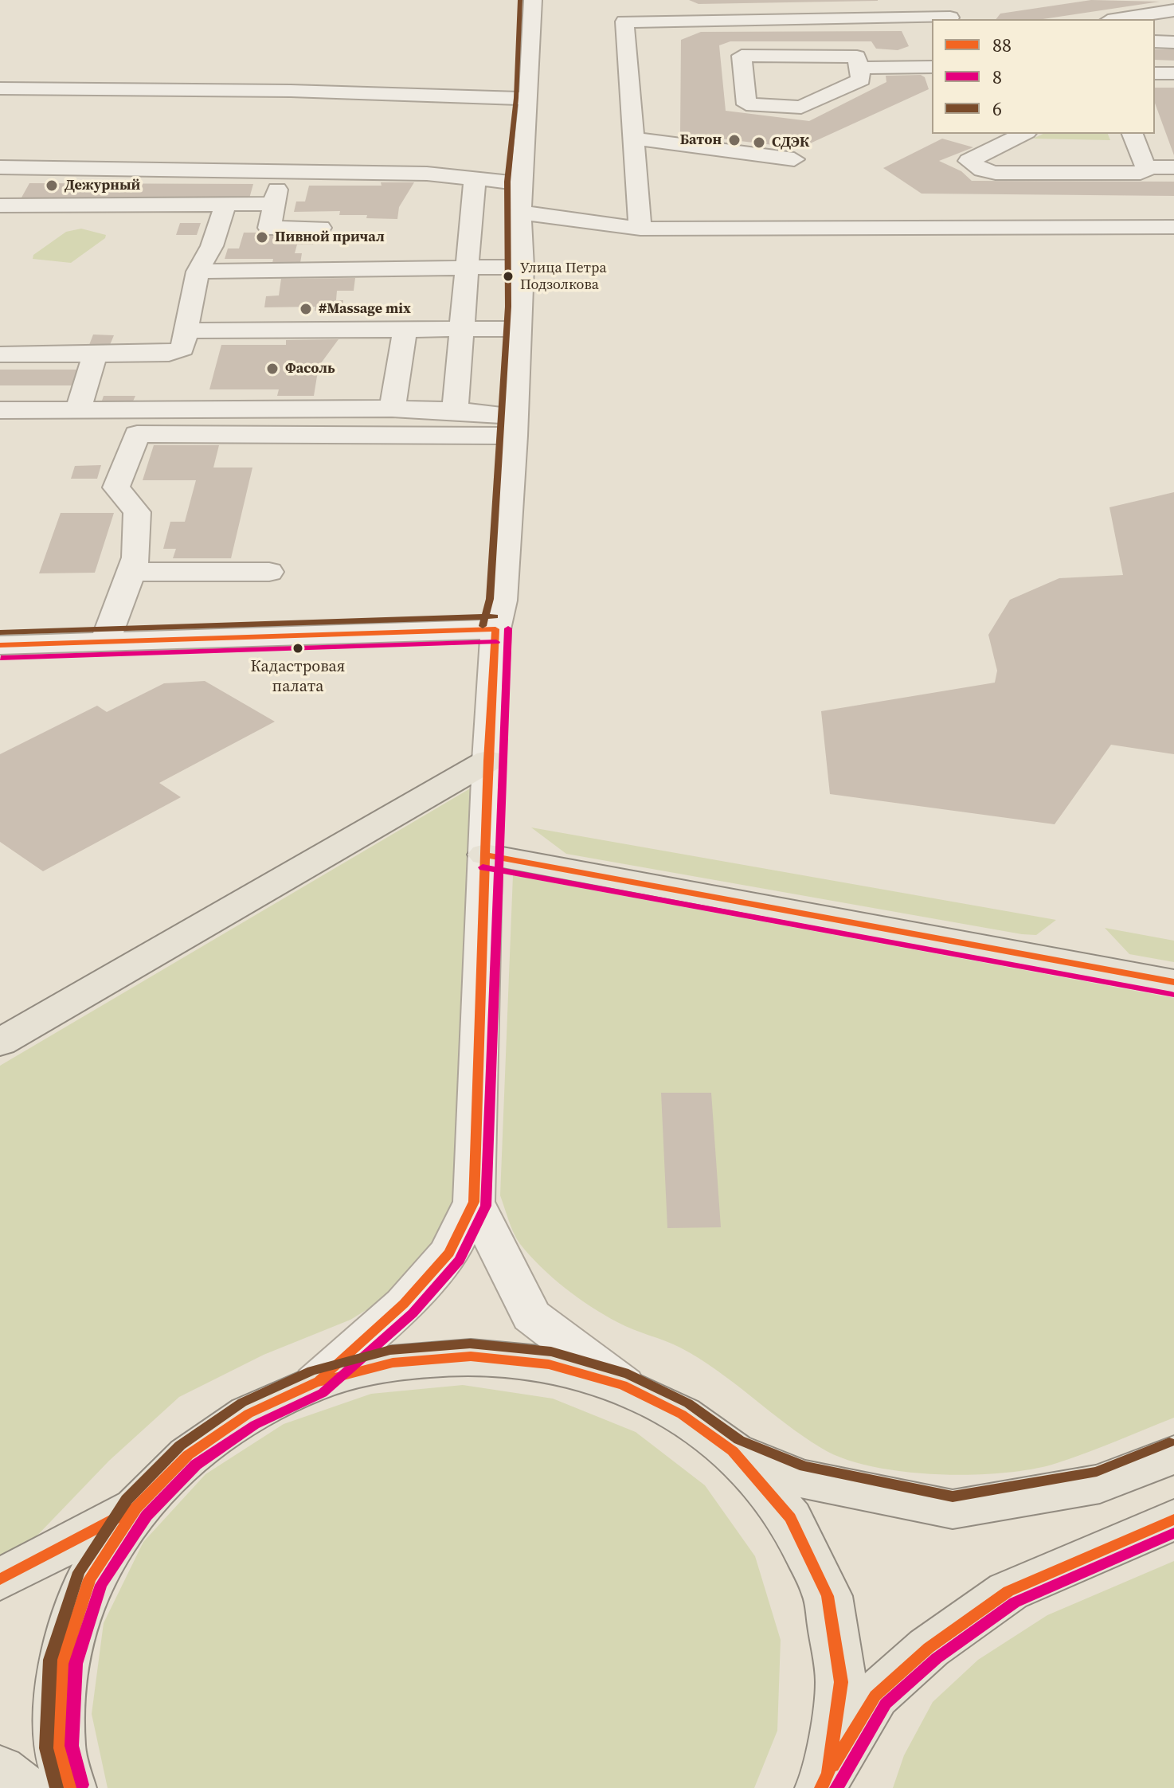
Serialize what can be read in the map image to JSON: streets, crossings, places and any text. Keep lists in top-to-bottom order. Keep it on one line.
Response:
{"places":["Батон","СДЭК","Дежурный","Пивной причал","Улица Петра Подзолкова","#Massage mix","Фасоль","Кадастровая палата"],"lines":["transit line 6","transit line 8","transit line 88"],"legend":["88","8","6"]}
